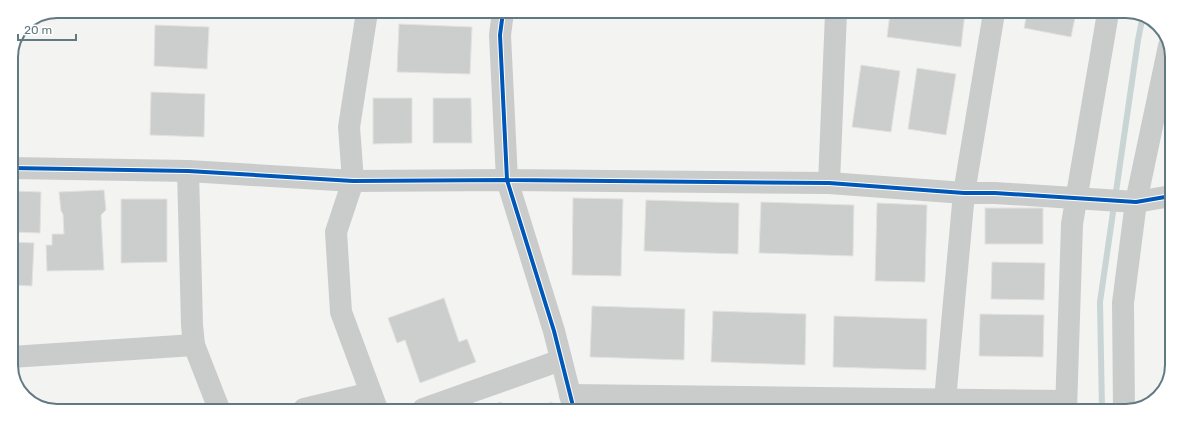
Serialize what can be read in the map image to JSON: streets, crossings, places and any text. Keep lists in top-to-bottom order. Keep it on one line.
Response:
{"scale_bar":"20 m"}
